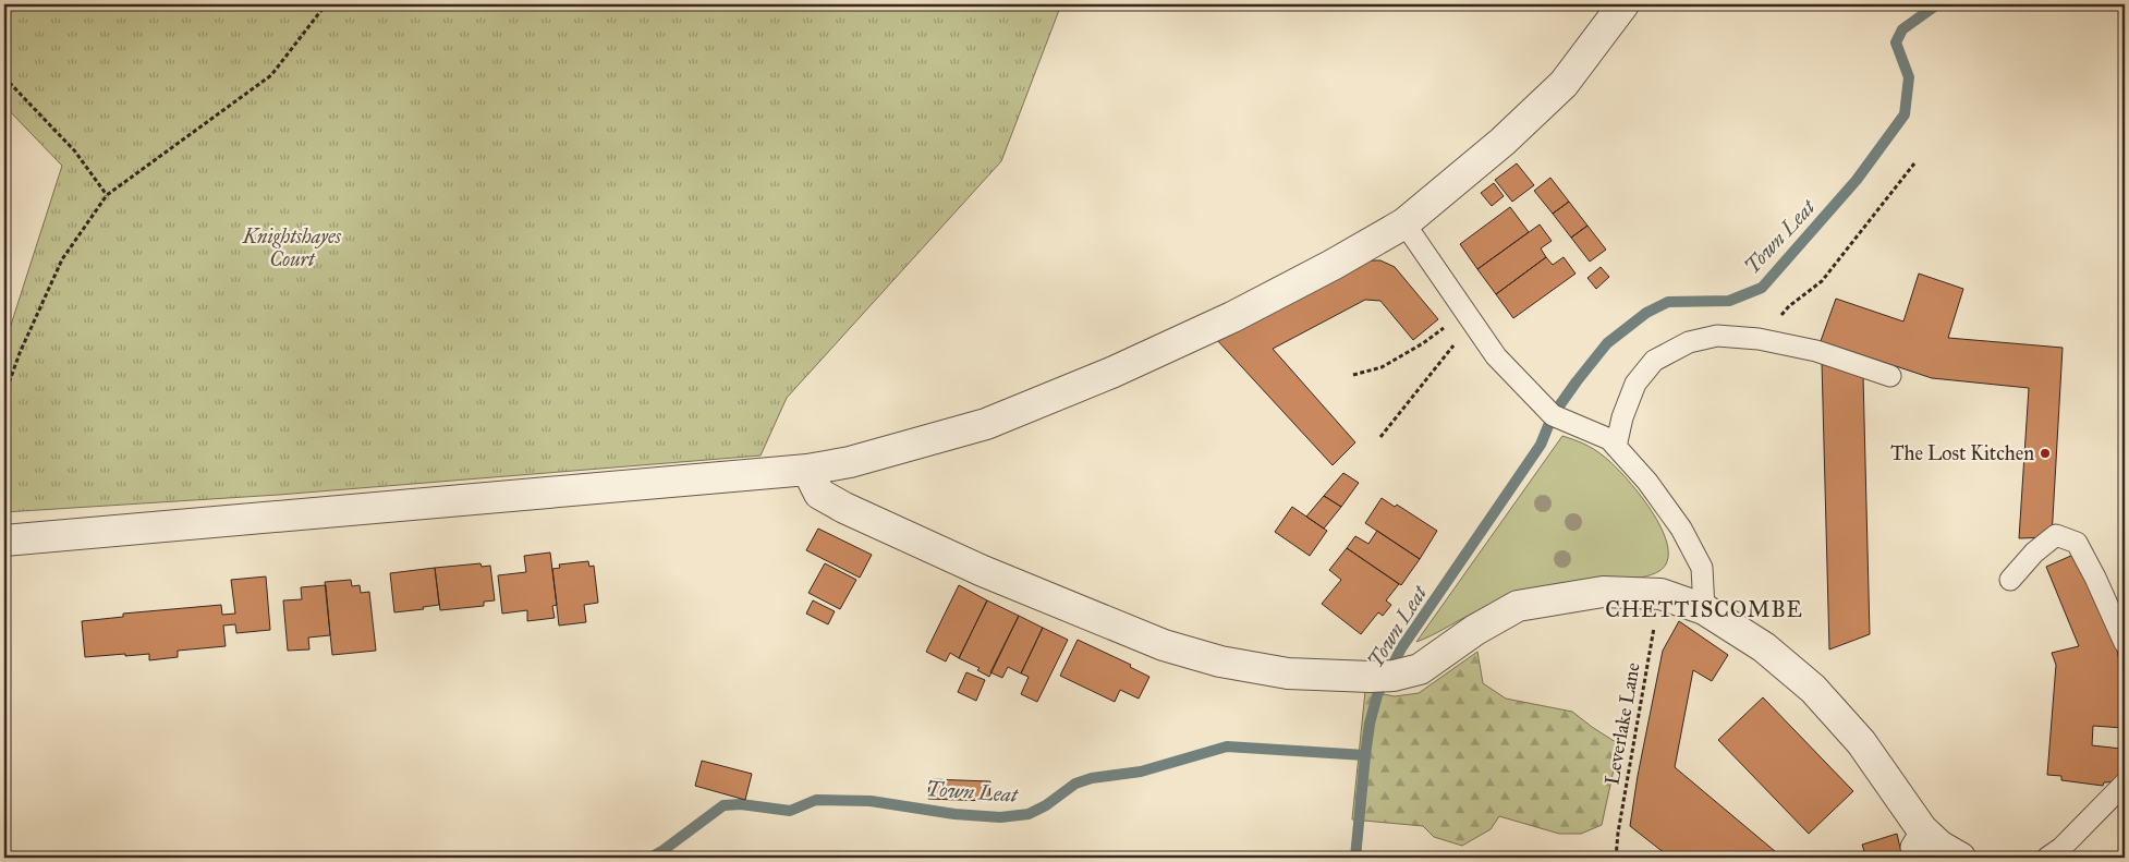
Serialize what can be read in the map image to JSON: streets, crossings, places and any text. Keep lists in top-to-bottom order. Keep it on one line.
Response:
{"streets":{"path":["Leverlake Lane"]},"districts":["CHETTISCOMBE"],"water":["Town Leat"],"parks":["Knightshayes Court"],"places":["The Lost Kitchen"]}
